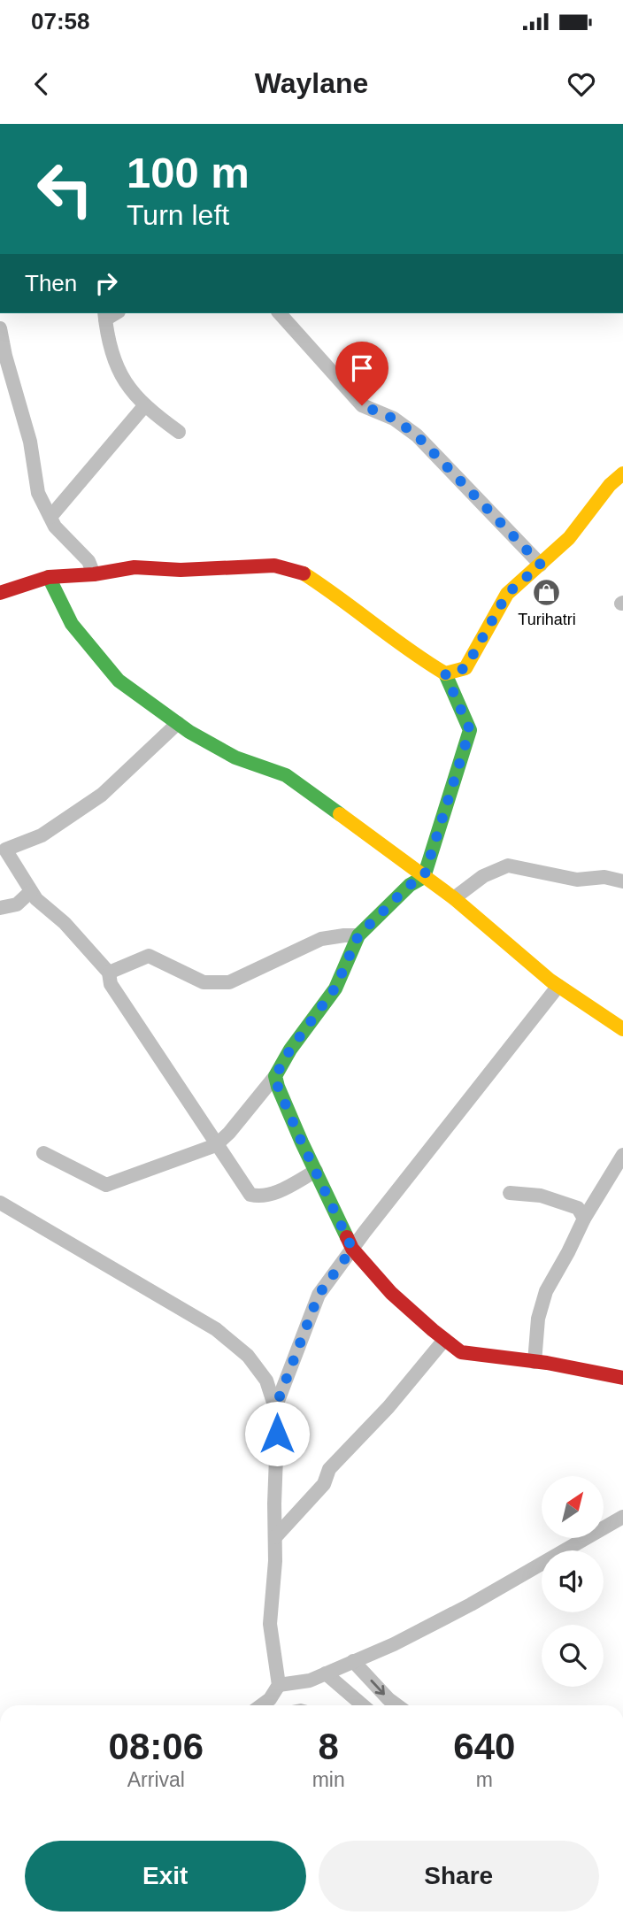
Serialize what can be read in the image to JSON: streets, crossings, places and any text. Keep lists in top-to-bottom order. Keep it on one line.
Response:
{"places":{"shop":["Turihatri"]},"north":"top right","page":{"status":"07:58","header":"Waylane","turn":["100 m","Turn left"],"then":"Then","eta":["08:06","Arrival","8","min","640","m"],"buttons":["Exit","Share"]}}
